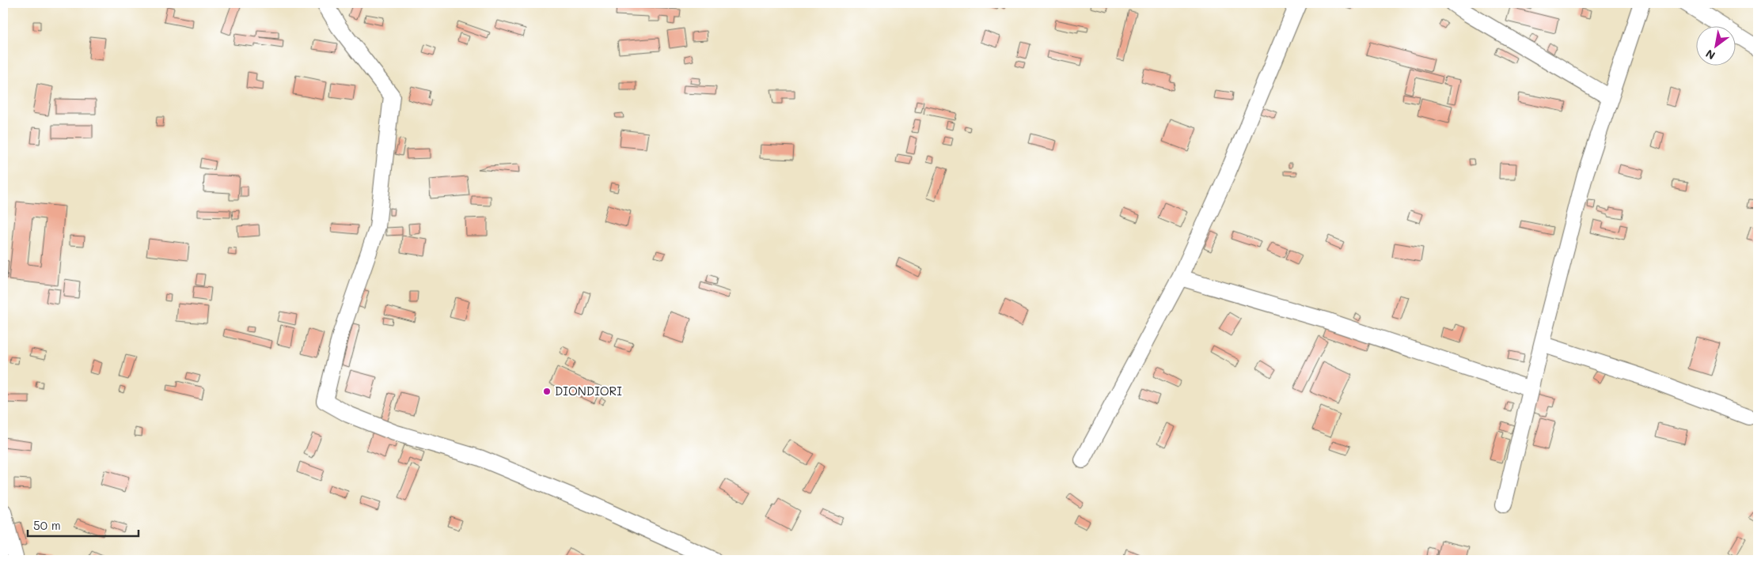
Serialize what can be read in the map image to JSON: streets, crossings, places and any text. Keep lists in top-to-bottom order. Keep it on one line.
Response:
{"places":["DIONDIORI"],"scale_bar":"50 m","north":"bottom left"}
